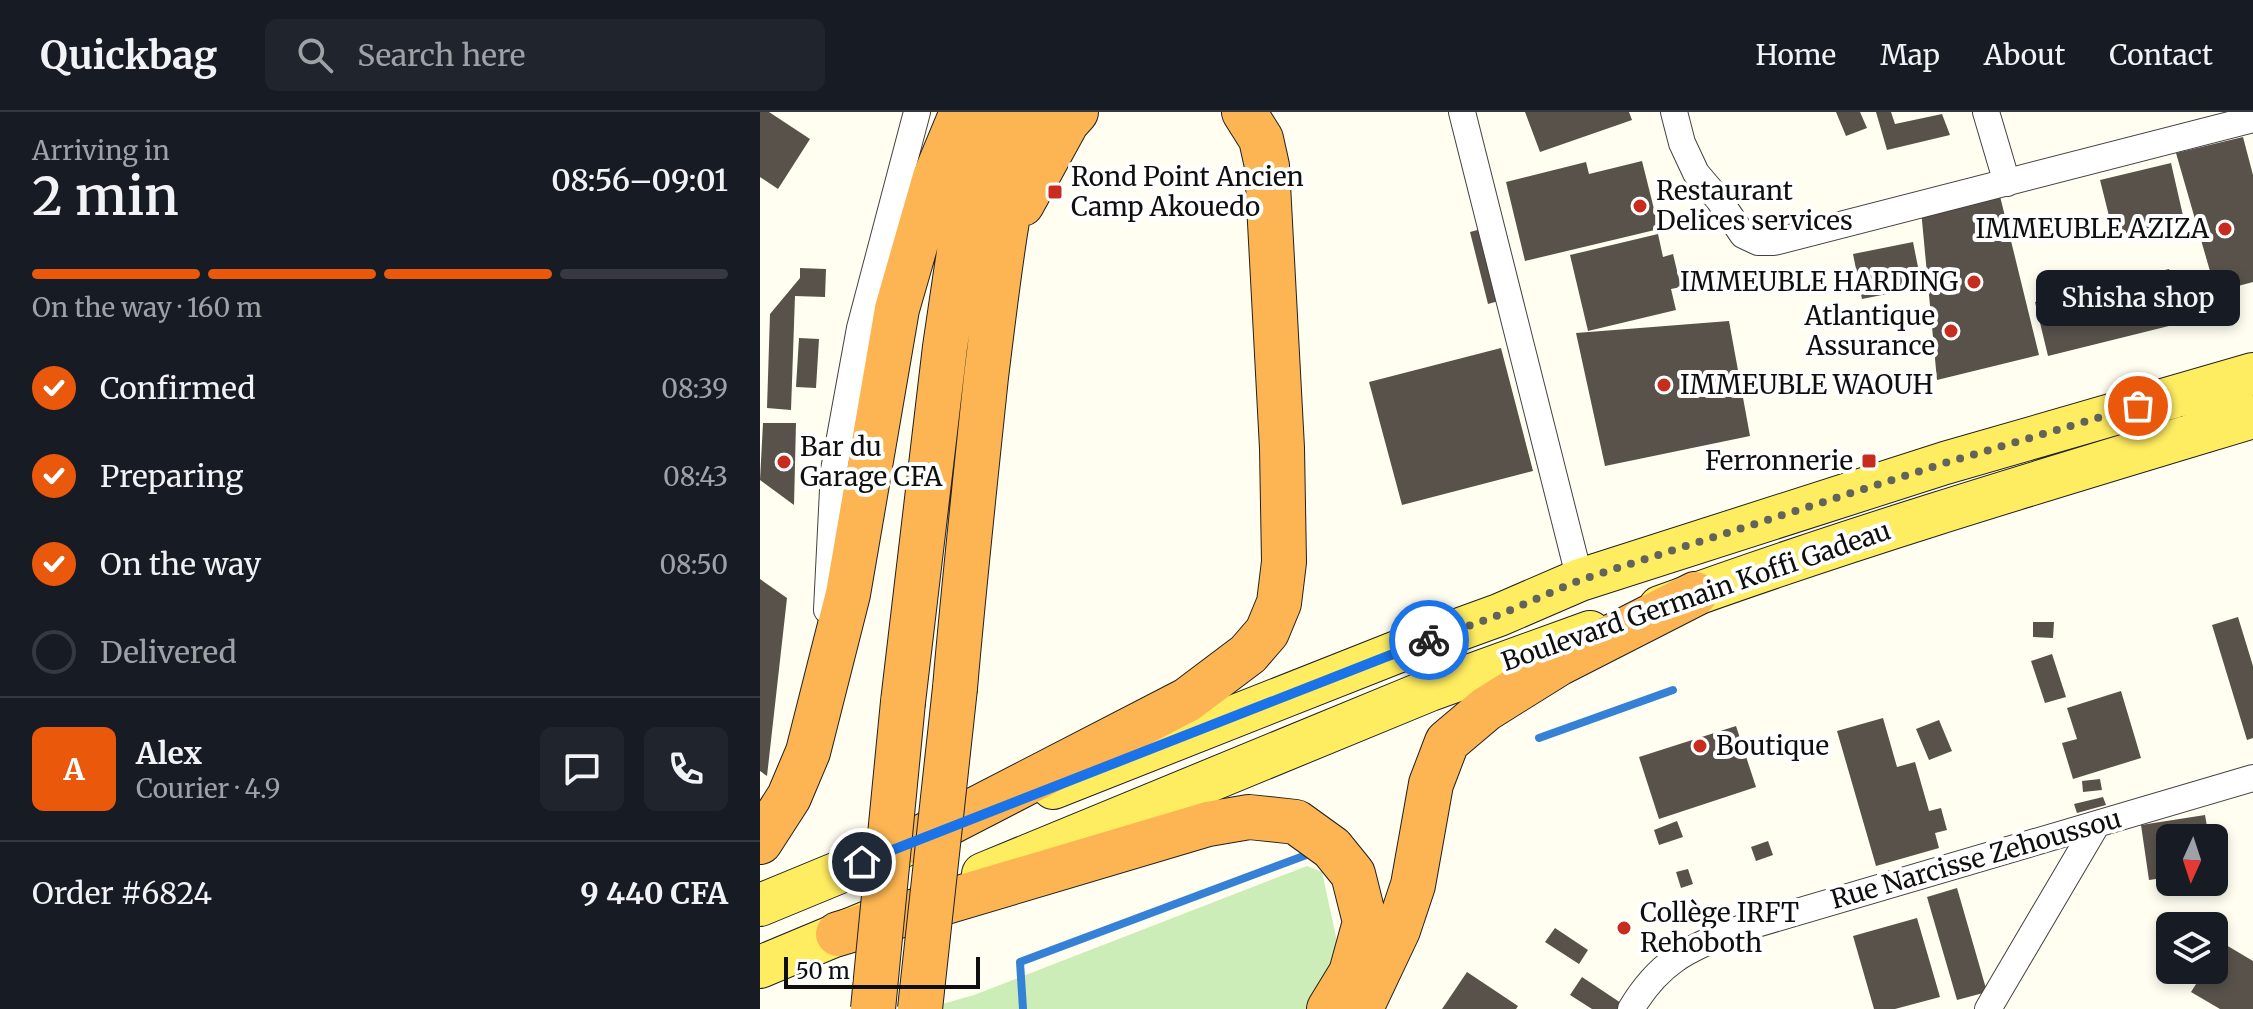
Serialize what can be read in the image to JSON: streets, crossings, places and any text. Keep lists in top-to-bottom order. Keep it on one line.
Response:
{"streets":{"main road":["Boulevard Germain Koffi Gadeau"],"street":["Rue Narcisse Zehoussou"]},"places":{"transit":["Rond Point Ancien Camp Akouedo","Ferronnerie"],"other":["Restaurant Delices services","IMMEUBLE AZIZA","IMMEUBLE HARDING","Atlantique Assurance","IMMEUBLE WAOUH","Shisha shop","Bar du Garage CFA","Boutique","Collège IRFT Rehoboth"]},"scale_bar":"50 m","north":"bottom","page":{"header":"Quickbag","search":"Search here","nav":["Home","Map","About","Contact"],"heading":["2 min","Arriving in","08:56–09:01"],"panel":["Alex","Courier · 4.9","Order #6824","9 440 CFA"],"bar":"On the way · 160 m","bubble":"Shisha shop","list":[["Confirmed","08:39"],["Preparing","08:43"],["On the way","08:50"],"Delivered"],"round":"A","scale":"50 m"}}
